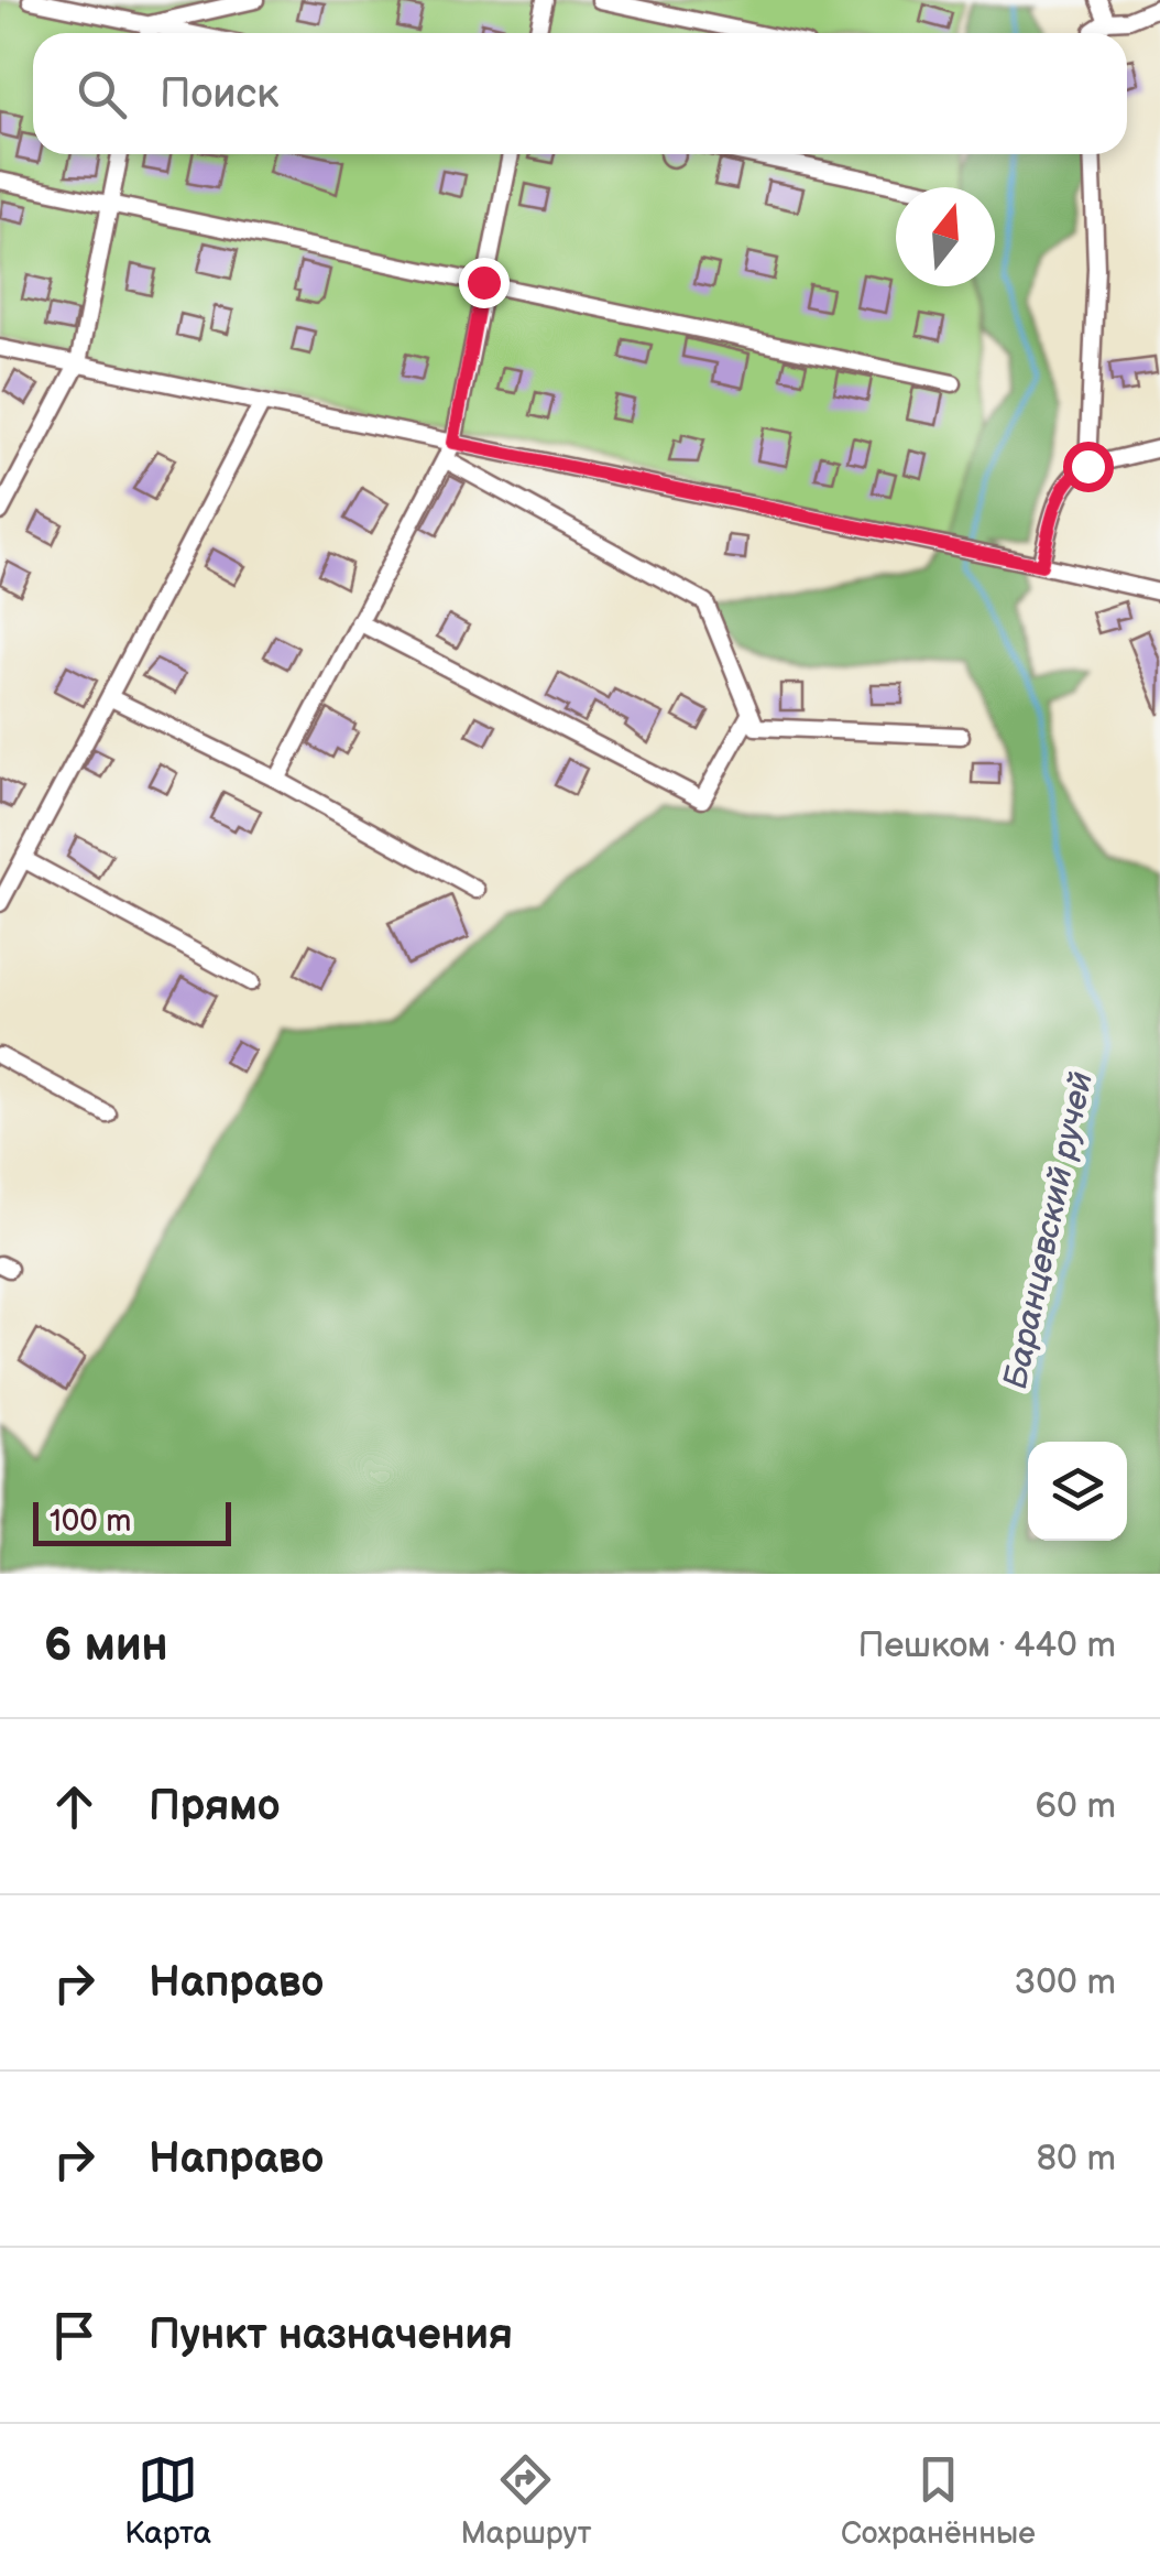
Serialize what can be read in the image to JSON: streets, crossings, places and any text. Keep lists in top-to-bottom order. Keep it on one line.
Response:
{"water":["Баранцевский ручей"],"scale_bar":"100 m","north":"top","page":{"search":"Поиск","scale":"100 m","heading":["6 мин","Пешком · 440 m"],"list":[["Прямо","60 m"],["Направо","300 m"],["Направо","80 m"],"Пункт назначения"],"nav":["Карта","Маршрут","Сохранённые"]}}
